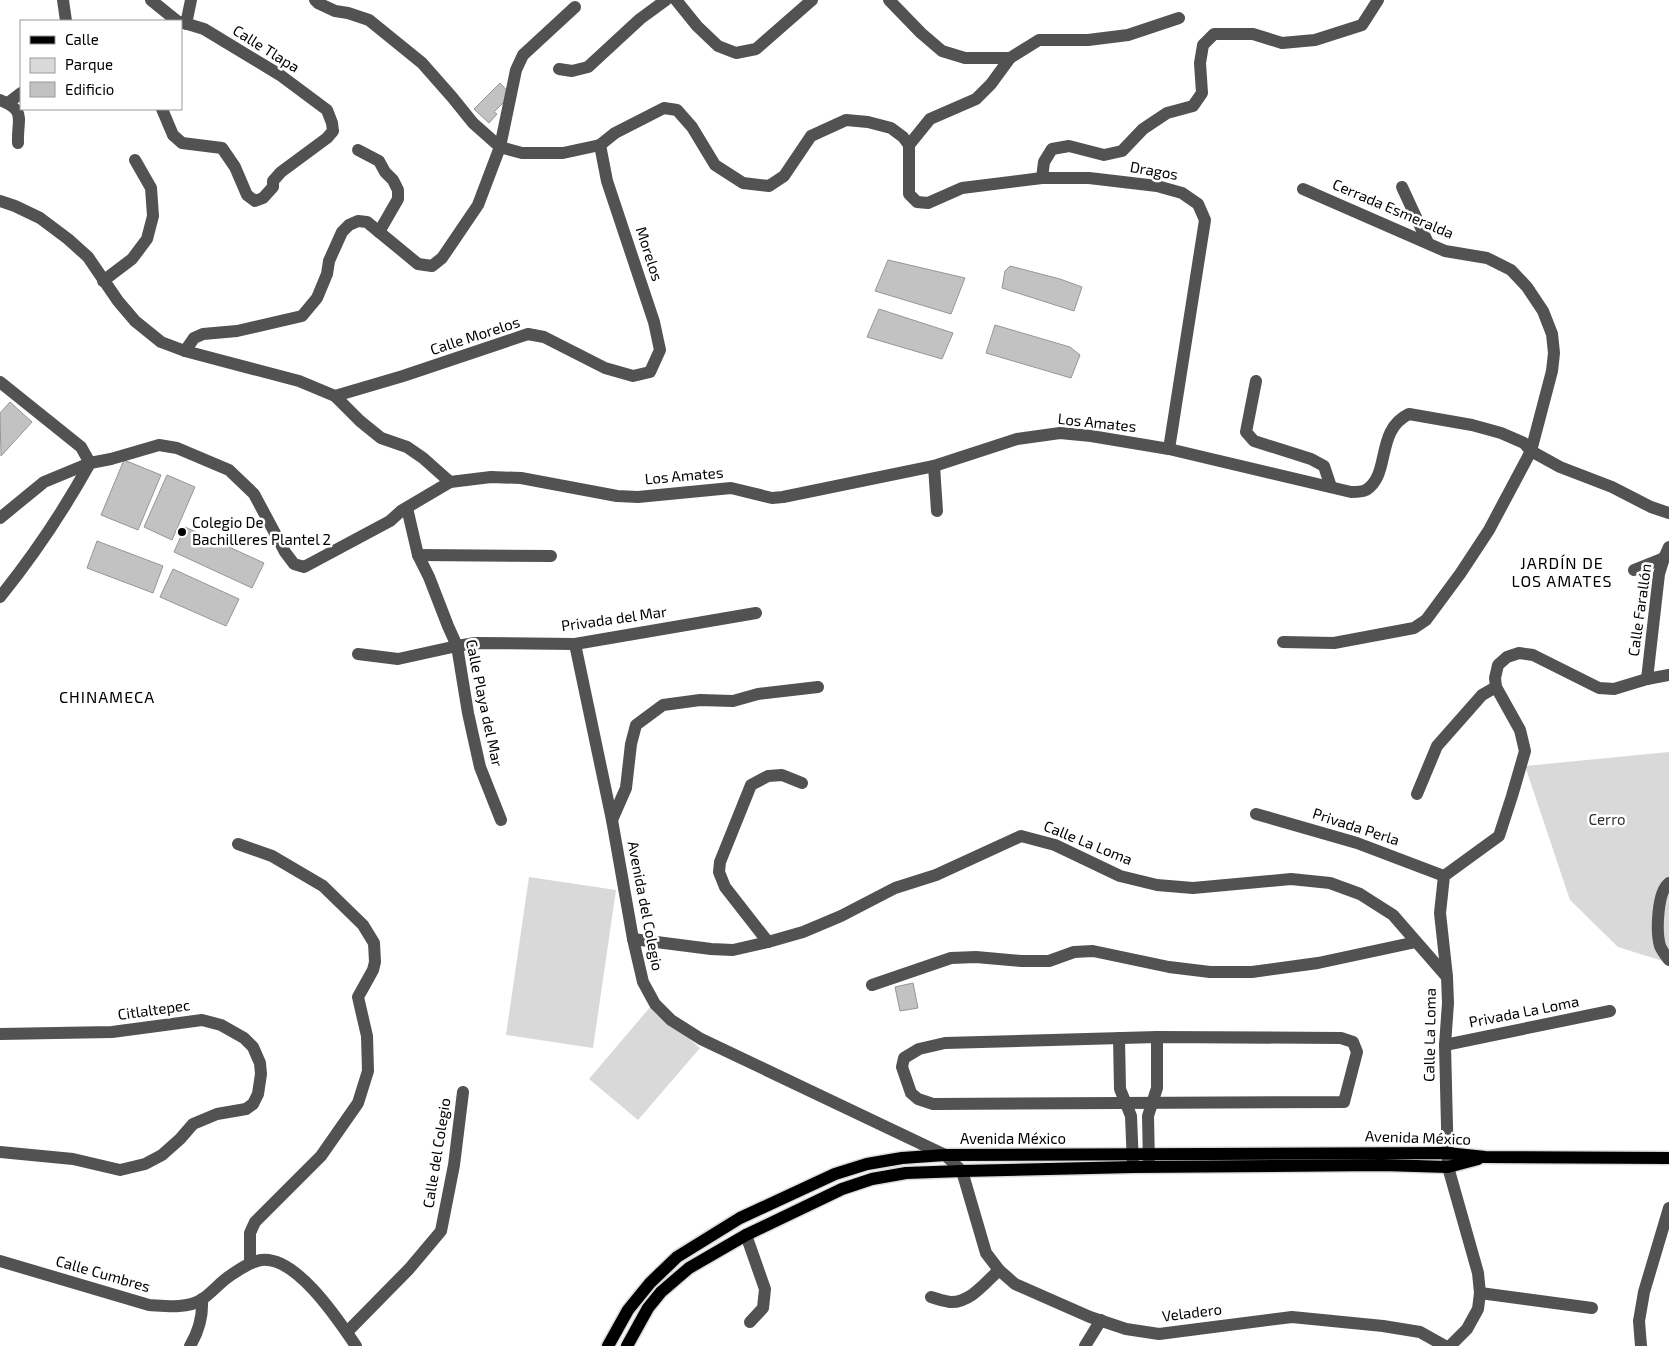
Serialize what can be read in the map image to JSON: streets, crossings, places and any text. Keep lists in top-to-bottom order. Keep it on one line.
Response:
{"streets":{"main road":["Avenida México"],"street":["Calle Tlapa","Dragos","Cerrada Esmeralda","Morelos","Calle Morelos","Los Amates","Calle Farallón","Privada del Mar","Calle Playa del Mar","Privada Perla","Calle La Loma","Avenida del Colegio","Citlaltepec","Privada La Loma","Calle del Colegio","Calle Cumbres","Veladero"]},"crossings":[["Dragos","Los Amates"],["Cerrada Esmeralda","Los Amates"],["Morelos","Calle Morelos"],["Los Amates","Calle Playa del Mar"],["Privada del Mar","Calle Playa del Mar"],["Privada del Mar","Avenida del Colegio"],["Calle La Loma","Avenida del Colegio"],["Calle La Loma","Privada La Loma"],["Calle La Loma","Avenida México"],["Avenida del Colegio","Avenida México"],["Avenida del Colegio","Veladero"],["Avenida México","Veladero"],["Calle del Colegio","Calle Cumbres"]],"districts":["JARDÍN DE LOS AMATES","CHINAMECA"],"parks":["Cerro"],"places":["Colegio De Bachilleres Plantel 2"],"legend":["Calle","Parque","Edificio"]}
